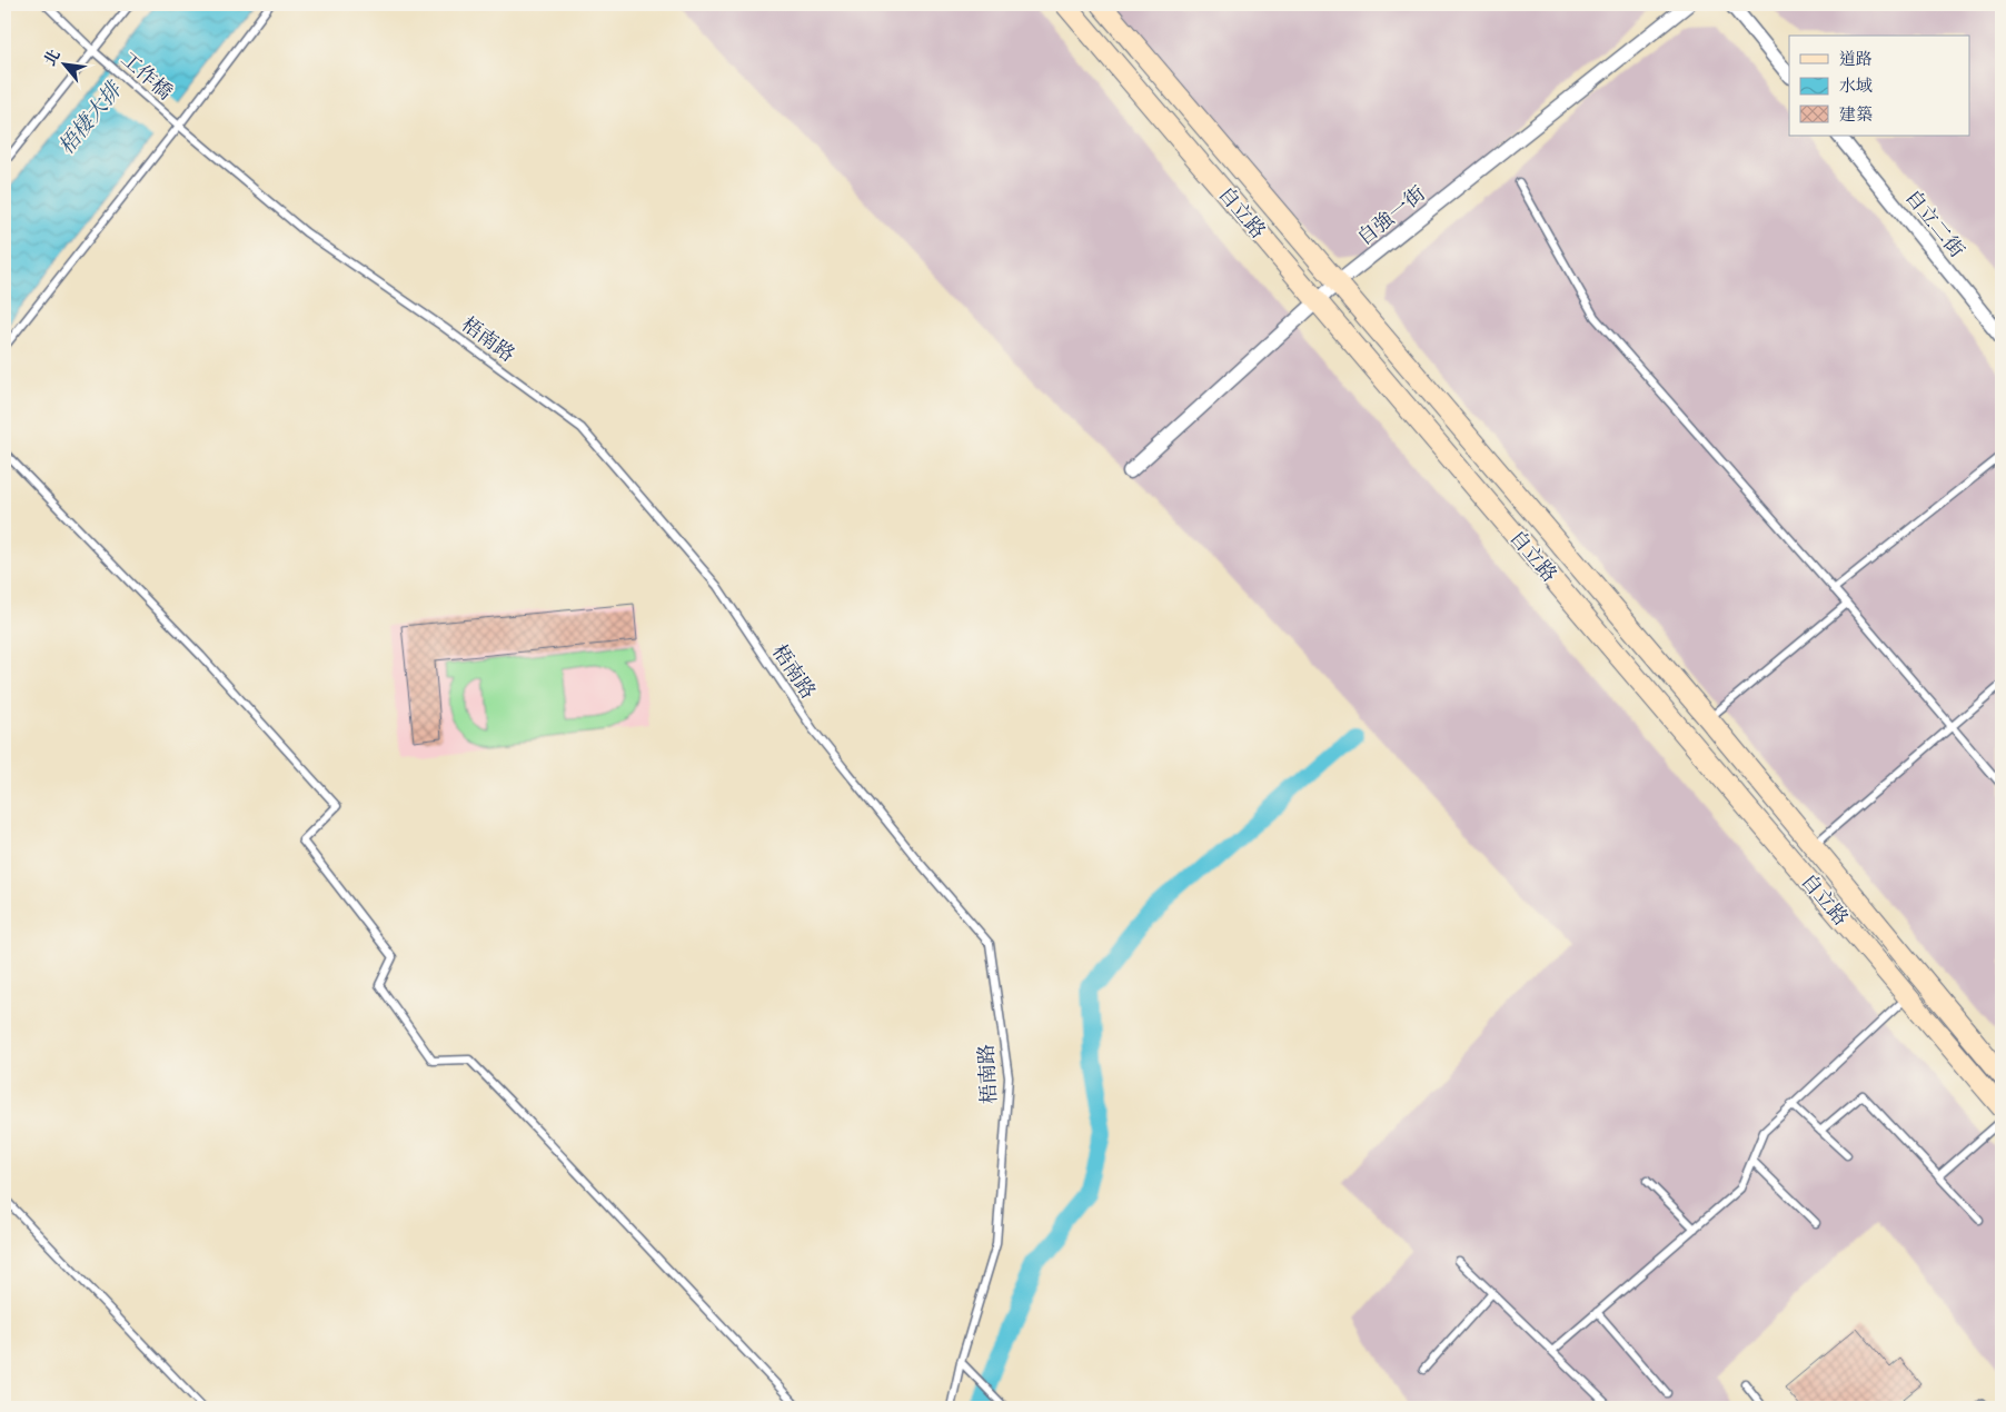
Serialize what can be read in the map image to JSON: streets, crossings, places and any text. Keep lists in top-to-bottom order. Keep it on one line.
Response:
{"streets":{"street":["自立路","自強一街","自立二街"],"lane":["工作橋","梧南路"]},"crossings":[["工作橋","梧南路"],["自立路","自強一街"]],"water":["梧棲大排"],"legend":["道路","水域","建築"],"north":"top left"}
